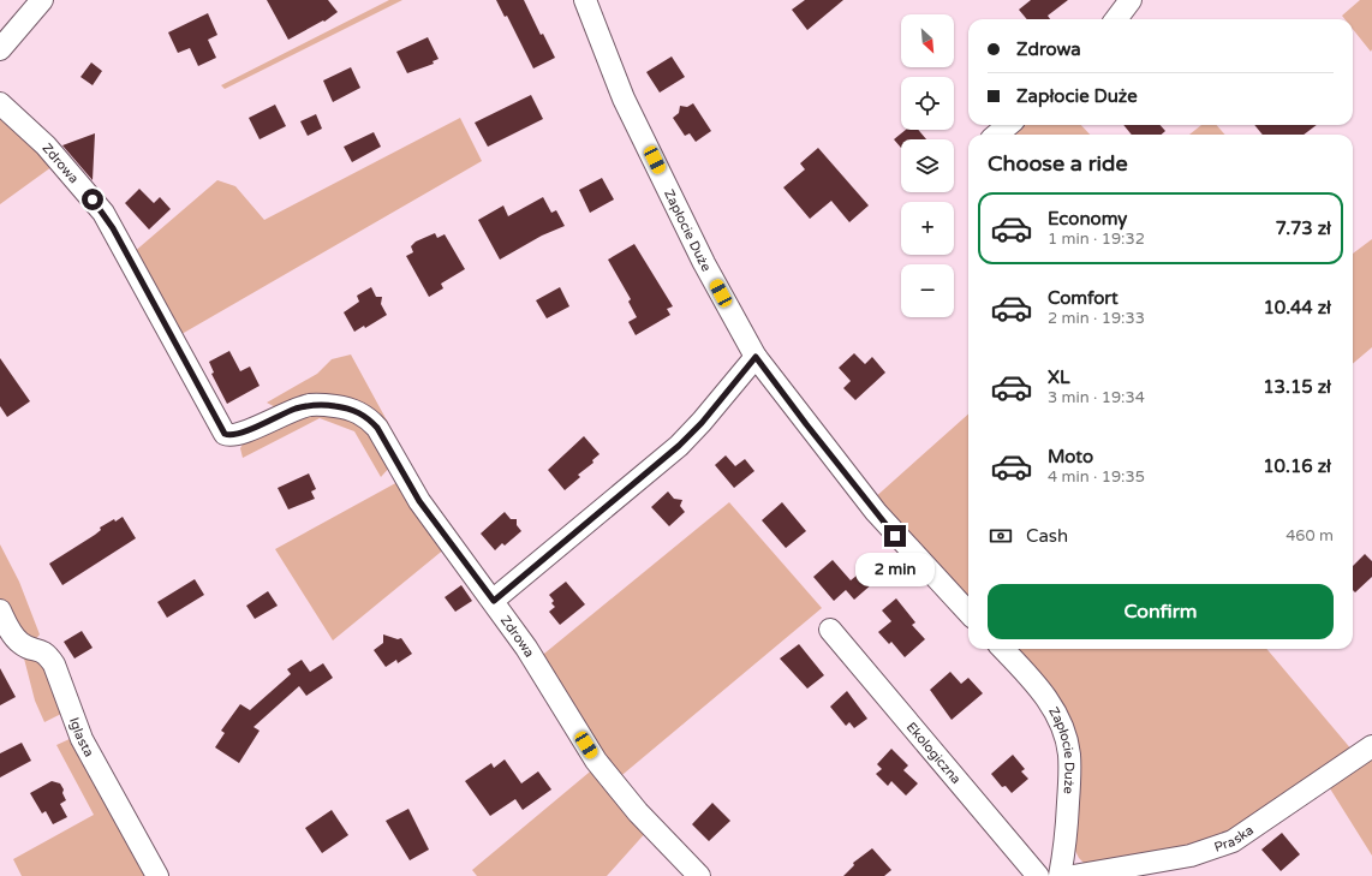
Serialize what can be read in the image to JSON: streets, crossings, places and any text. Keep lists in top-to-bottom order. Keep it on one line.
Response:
{"streets":{"street":["Zdrowa","Zapłocie Duże","Iglasta","Ekologiczna","Praska"]},"north":"bottom right","page":{"map_buttons":["+","−"],"banner":["Zdrowa","Zapłocie Duże"],"heading":"Choose a ride","list":[{"name":"Economy","note":"1 min · 19:32","value":"7.73 zł"},{"name":"Comfort","note":"2 min · 19:33","value":"10.44 zł"},{"name":"XL","note":"3 min · 19:34","value":"13.15 zł"},{"name":"Moto","note":"4 min · 19:35","value":"10.16 zł"}],"pay":["Cash","460 m"],"bubble":"2 min","buttons":"Confirm"}}
